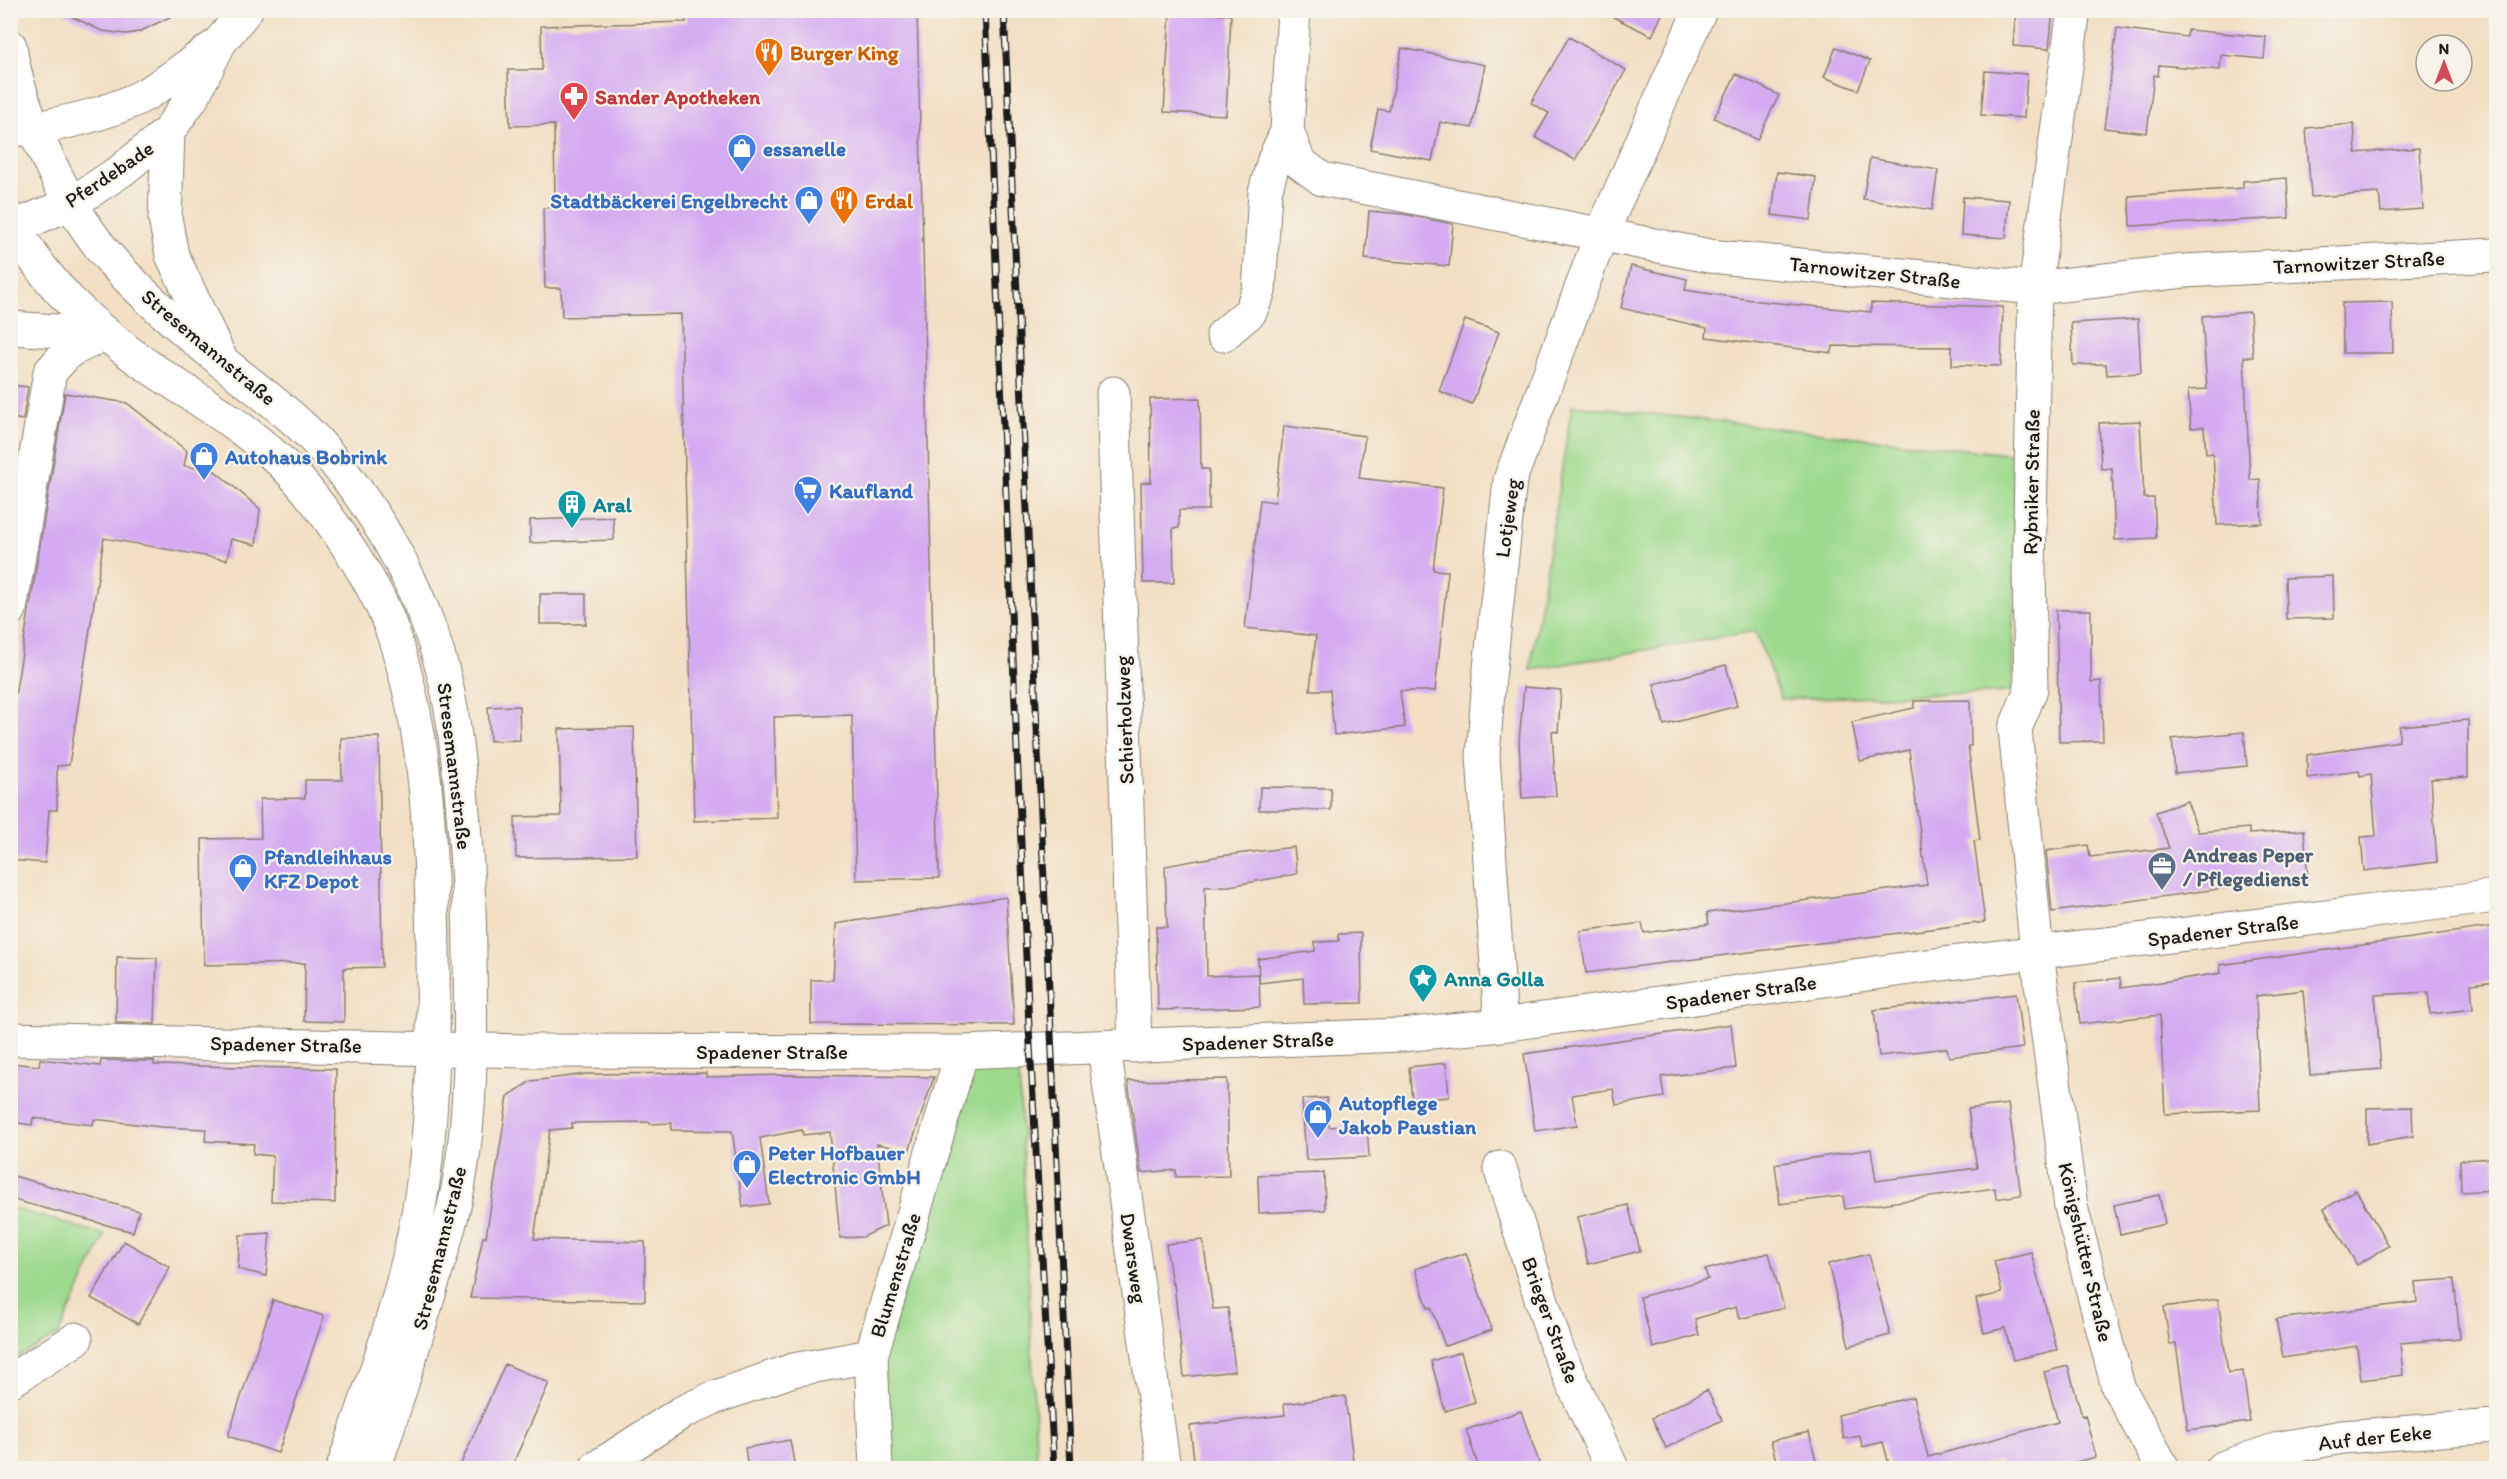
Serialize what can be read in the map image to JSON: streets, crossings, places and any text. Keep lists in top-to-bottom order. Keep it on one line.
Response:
{"streets":{"street":["Pferdebade","Tarnowitzer Straße","Stresemannstraße","Rybniker Straße","Lotjeweg","Schierholzweg","Spadener Straße","Königshütter Straße","Dwarsweg","Blumenstraße","Brieger Straße","Auf der Eeke"]},"crossings":[["Pferdebade","Stresemannstraße"],["Tarnowitzer Straße","Rybniker Straße"],["Tarnowitzer Straße","Lotjeweg"],["Stresemannstraße","Spadener Straße"],["Rybniker Straße","Spadener Straße"],["Rybniker Straße","Königshütter Straße"],["Lotjeweg","Spadener Straße"],["Schierholzweg","Spadener Straße"],["Schierholzweg","Dwarsweg"],["Spadener Straße","Königshütter Straße"],["Spadener Straße","Dwarsweg"],["Spadener Straße","Blumenstraße"]],"places":{"restaurant":["Burger King","Erdal"],"pharmacy":["Sander Apotheken"],"shop":["essanelle","Stadtbäckerei Engelbrecht","Autohaus Bobrink","Pfandleihhaus KFZ Depot","Autopflege Jakob Paustian","Peter Hofbauer Electronic GmbH"],"supermarket":["Kaufland"],"building":["Aral"],"office":["Andreas Peper / Pflegedienst"],"place":["Anna Golla"]},"north":"top"}
